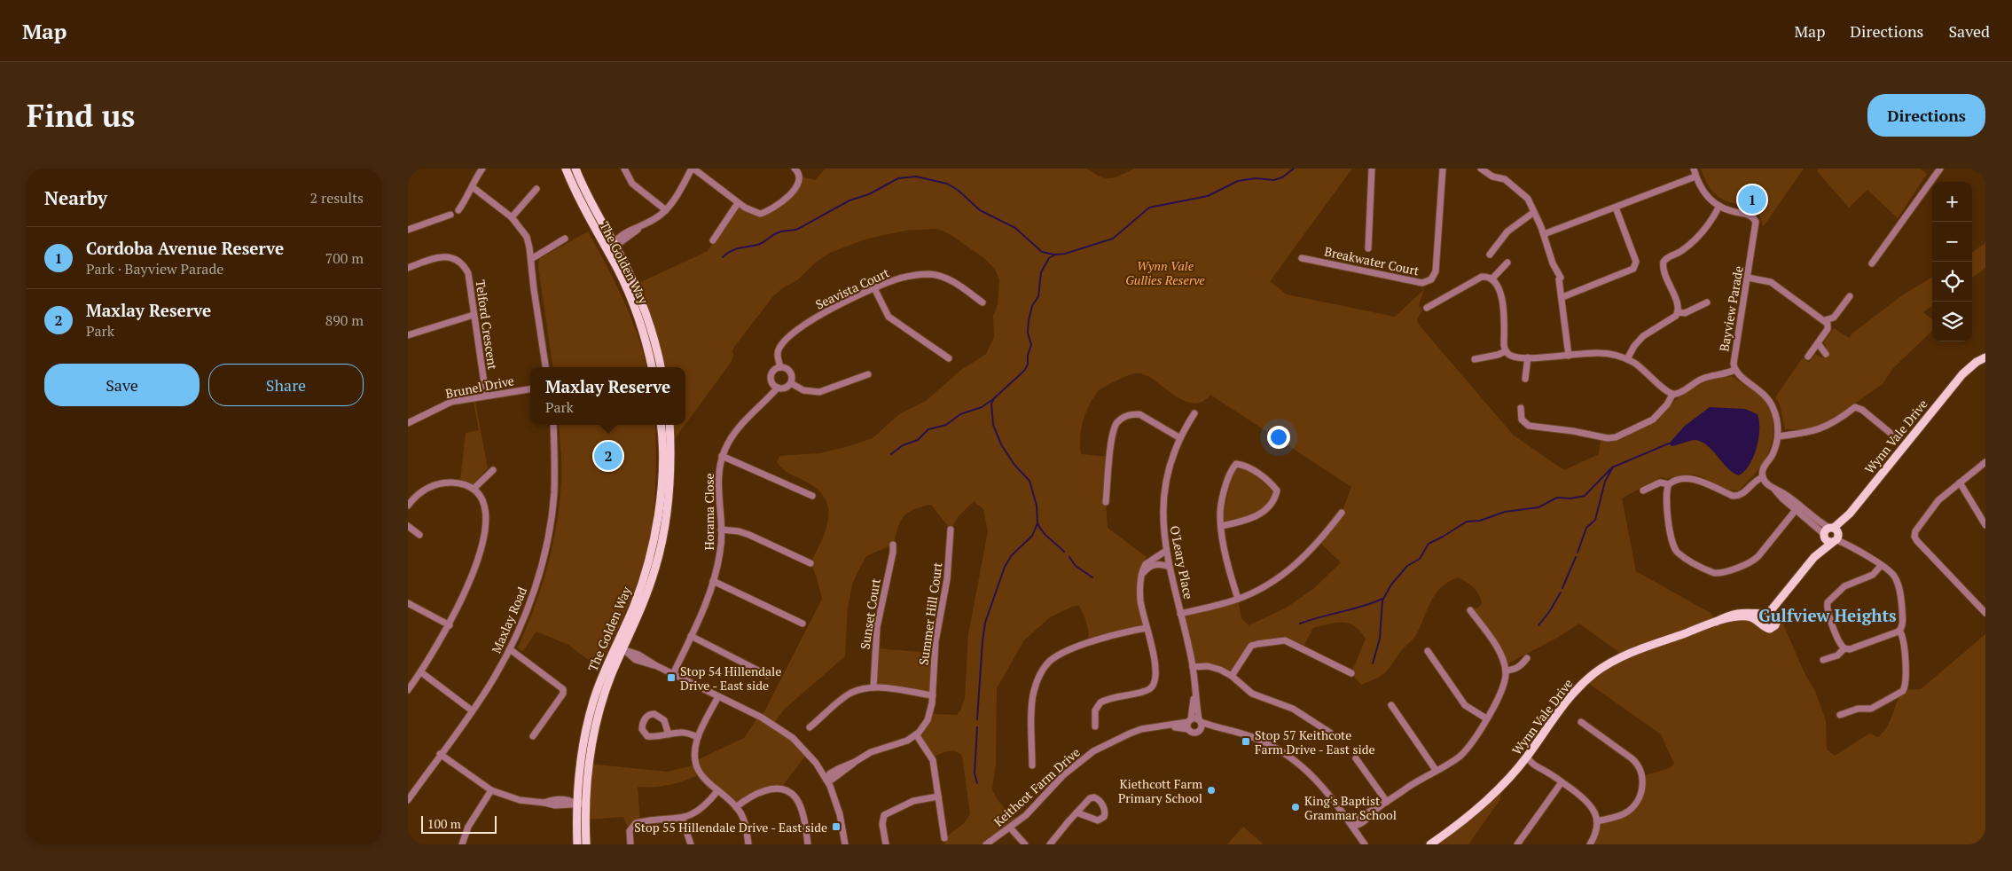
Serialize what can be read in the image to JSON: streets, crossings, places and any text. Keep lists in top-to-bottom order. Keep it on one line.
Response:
{"streets":{"main road":["The Golden Way","Wynn Vale Drive"],"street":["Breakwater Court","Seavista Court","Bayview Parade","Telford Crescent","Brunel Drive","Horama Close","O'Leary Place","Sunset Court","Summer Hill Court","Maxlay Road","Keithcot Farm Drive"]},"crossings":[["Seavista Court","Horama Close"],["Telford Crescent","Brunel Drive"],["O'Leary Place","Keithcot Farm Drive"]],"districts":["Gulfview Heights"],"parks":["Wynn Vale Gullies Reserve"],"places":{"transit":["Stop 54 Hillendale Drive - East side","Stop 57 Keithcote Farm Drive - East side","Stop 55 Hillendale Drive - East side"],"other":["Kiethcott Farm Primary School","King's Baptist Grammar School"]},"scale_bar":"100 m","page":{"header":"Map","nav":["Map","Directions","Saved"],"buttons":["Directions",["Save","Share"]],"title":"Find us","heading":["Nearby","2 results"],"map_buttons":["+","−"],"pins":["1","2"],"list":[{"mark":"1","name":"Cordoba Avenue Reserve","note":"Park · Bayview Parade","value":"700 m"},{"mark":"2","name":"Maxlay Reserve","note":"Park","value":"890 m"}],"popup":["Maxlay Reserve","Park"],"scale":"100 m"}}
